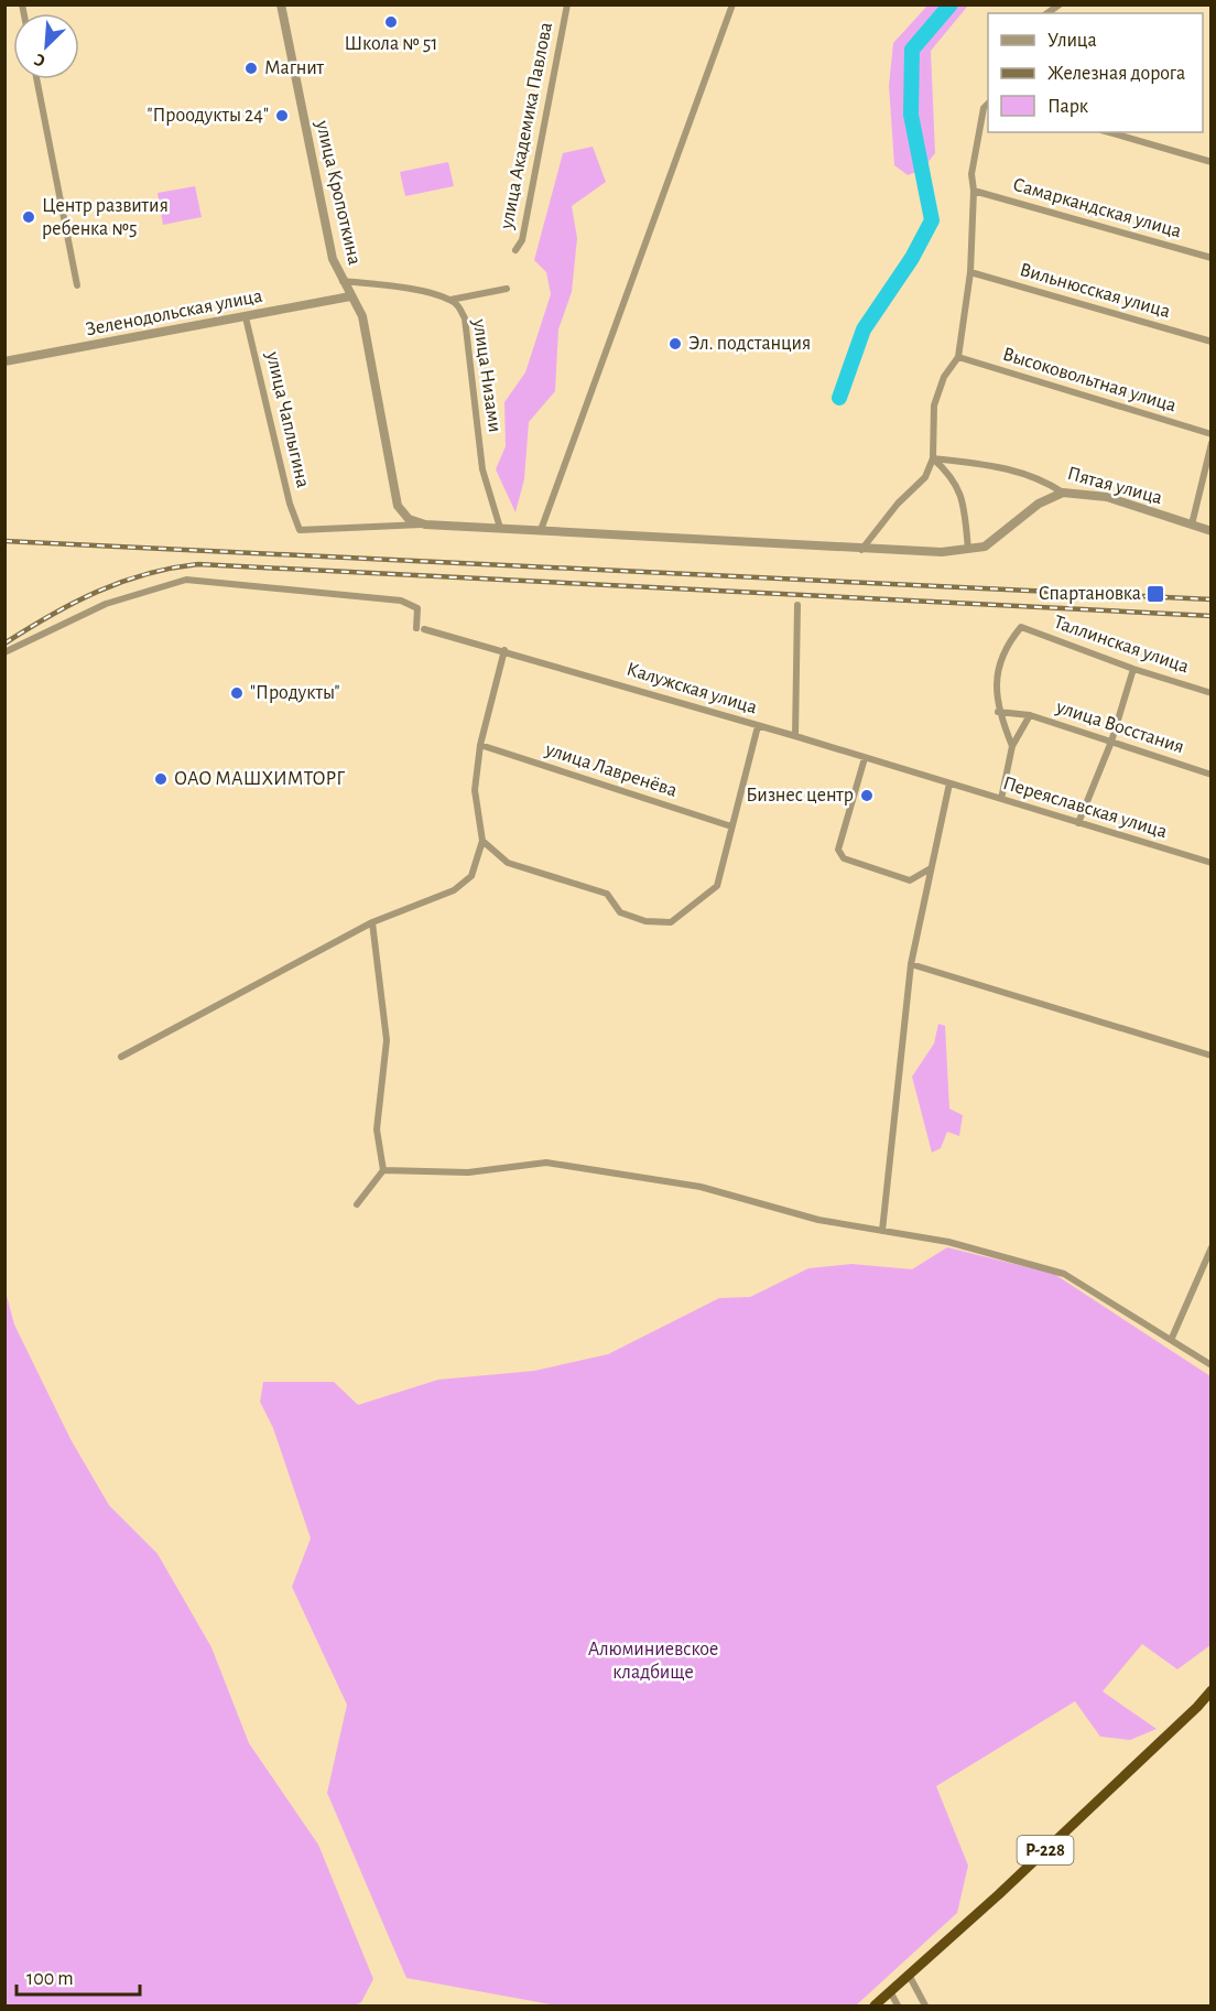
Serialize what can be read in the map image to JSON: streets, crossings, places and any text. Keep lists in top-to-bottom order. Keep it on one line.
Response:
{"streets":{"highway":["Р-228"],"street":["улица Академика Павлова","улица Кропоткина","Самаркандская улица","Вильнюсская улица","Зеленодольская улица","улица Низами","Высоковольтная улица","улица Чаплыгина","Пятая улица","Таллинская улица","Калужская улица","улица Восстания","улица Лавренёва","Переяславская улица"]},"crossings":[["улица Кропоткина","Зеленодольская улица"],["улица Кропоткина","улица Низами"],["улица Кропоткина","улица Чаплыгина"],["Зеленодольская улица","улица Чаплыгина"],["Калужская улица","Переяславская улица"],["улица Восстания","Переяславская улица"]],"parks":["Алюминиевское кладбище"],"places":{"other":["Школа № 51","Магнит","\"Проодукты 24\"","Центр развития ребенка №5","Эл. подстанция","\"Продукты\"","ОАО МАШХИМТОРГ","Бизнес центр"],"transit":["Спартановка"]},"legend":["Улица","Железная дорога","Парк"],"scale_bar":"100 m","north":"bottom left"}
